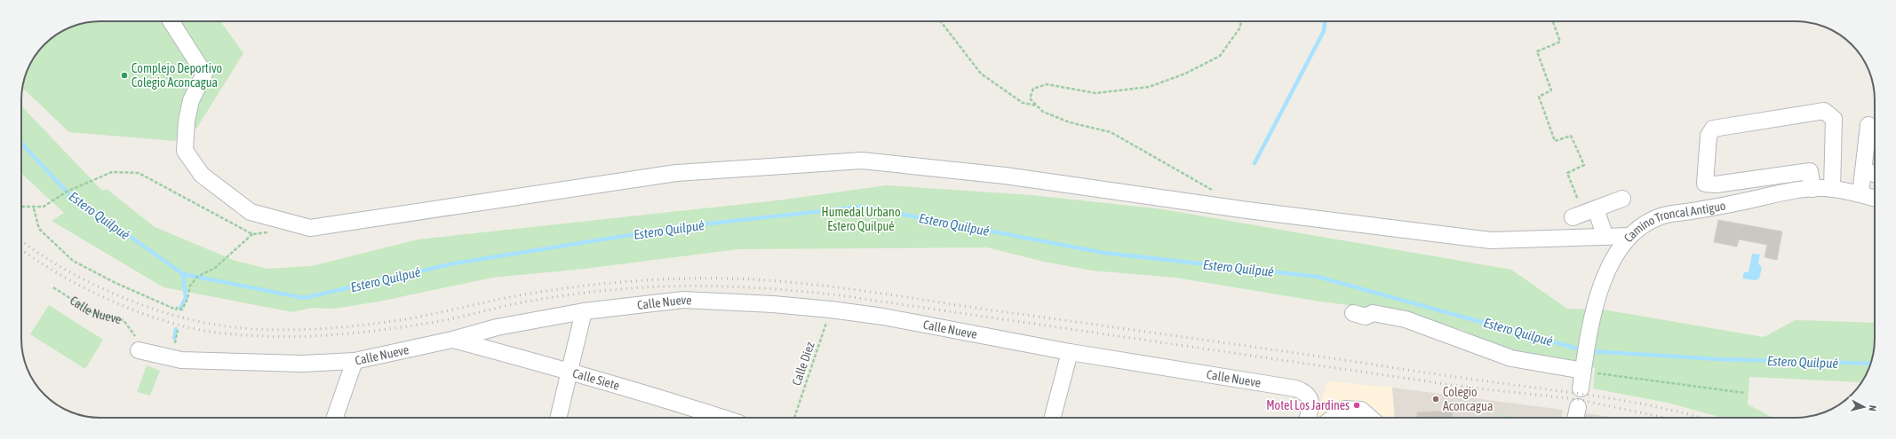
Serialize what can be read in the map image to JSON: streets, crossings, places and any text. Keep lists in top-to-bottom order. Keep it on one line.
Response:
{"streets":{"street":["Camino Troncal Antiguo","Calle Nueve","Calle Siete"],"path":["Calle Diez"]},"crossings":[["Calle Nueve","Calle Diez"],["Calle Nueve","Calle Siete"]],"water":["Estero Quilpué"],"parks":["Humedal Urbano Estero Quilpué"],"places":["Complejo Deportivo Colegio Aconcagua","Colegio Aconcagua","Motel Los Jardines"],"north":"right"}
